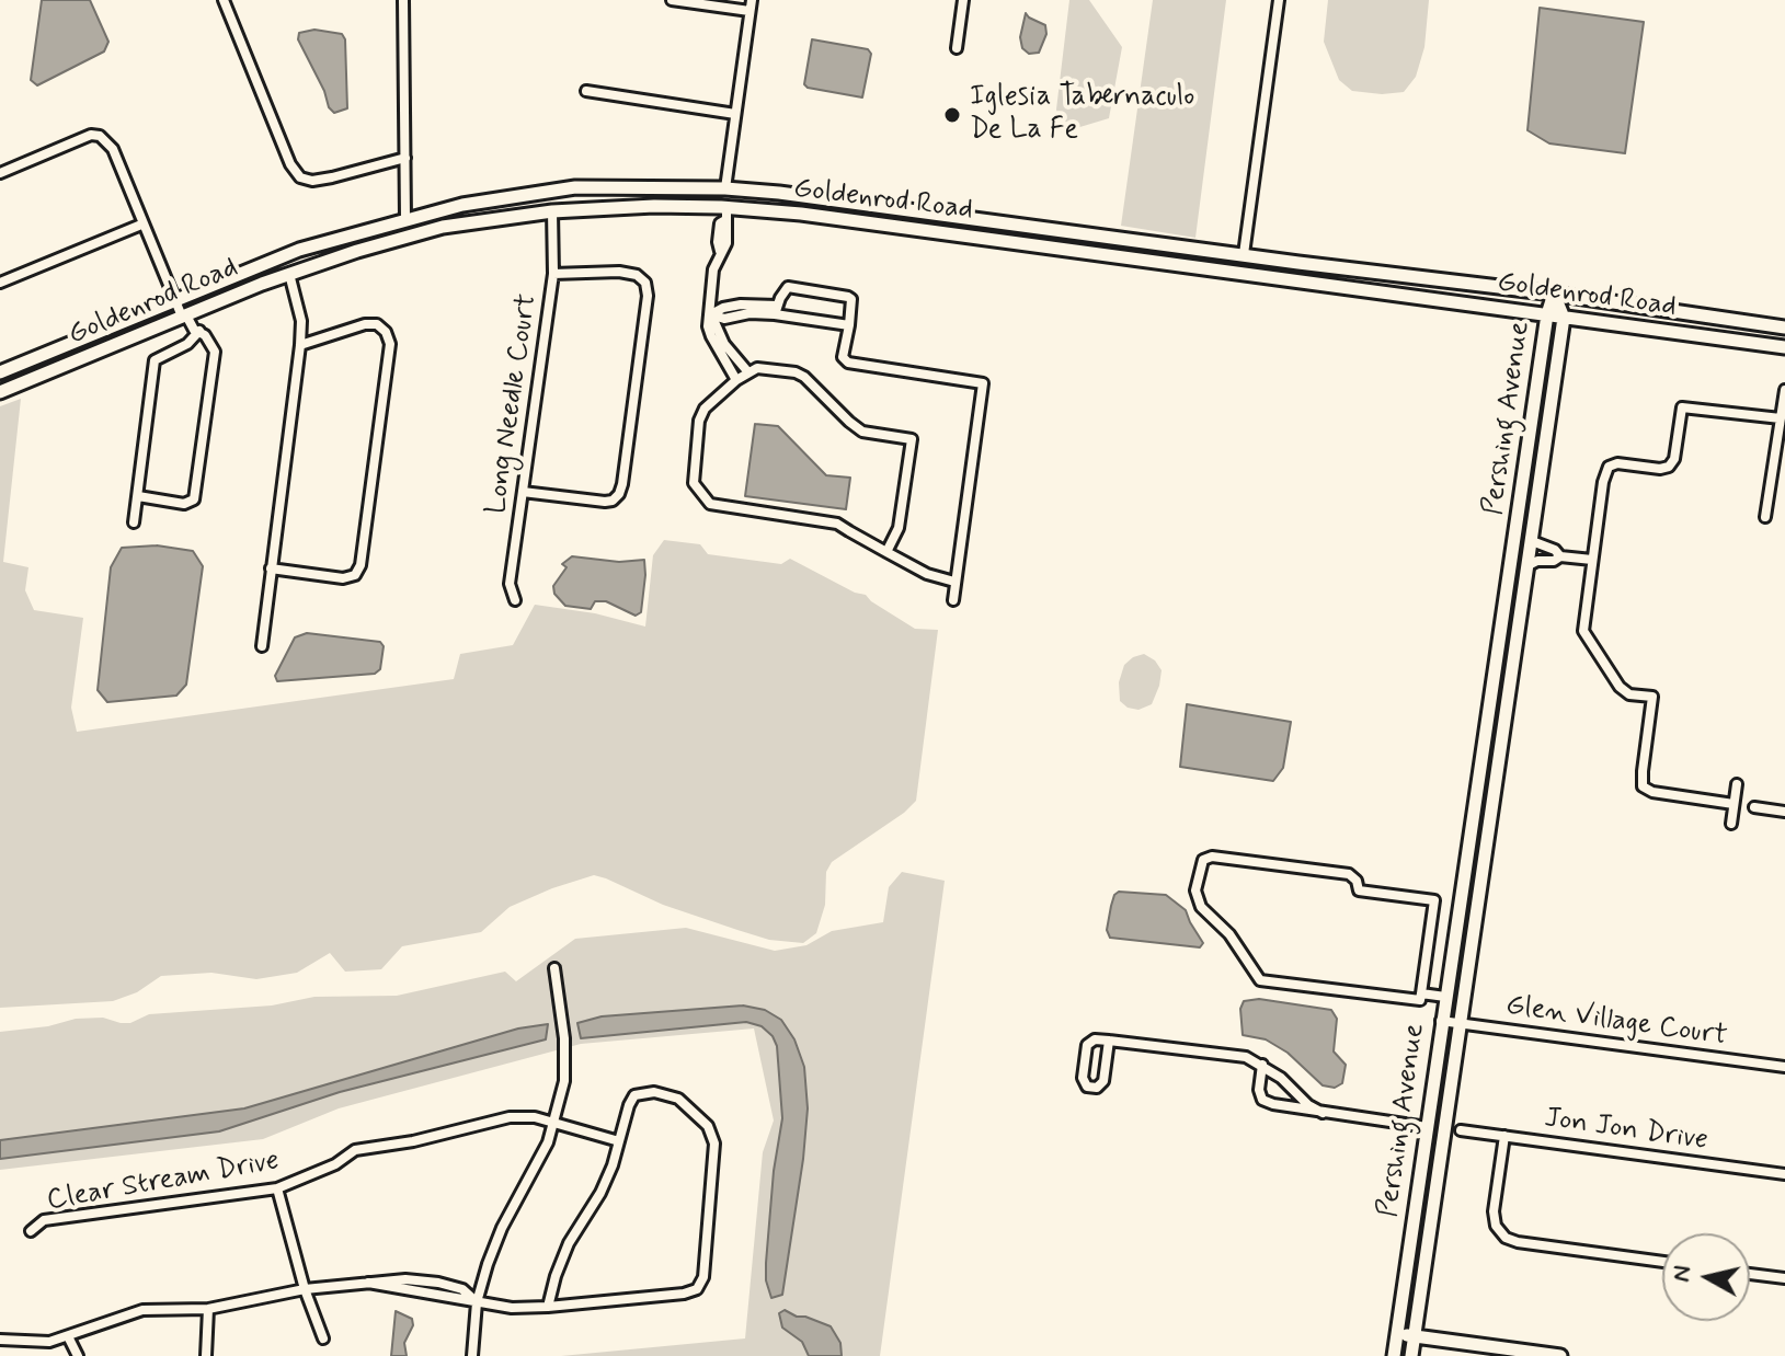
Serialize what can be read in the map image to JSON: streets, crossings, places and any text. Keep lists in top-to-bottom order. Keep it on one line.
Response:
{"streets":{"main road":["Goldenrod Road","Pershing Avenue"],"street":["Long Needle Court","Glen Village Court","Jon Jon Drive","Clear Stream Drive"]},"crossings":[["Goldenrod Road","Long Needle Court"],["Goldenrod Road","Pershing Avenue"],["Pershing Avenue","Glen Village Court"]],"places":["Iglesia Tabernaculo De La Fe"],"north":"left"}
